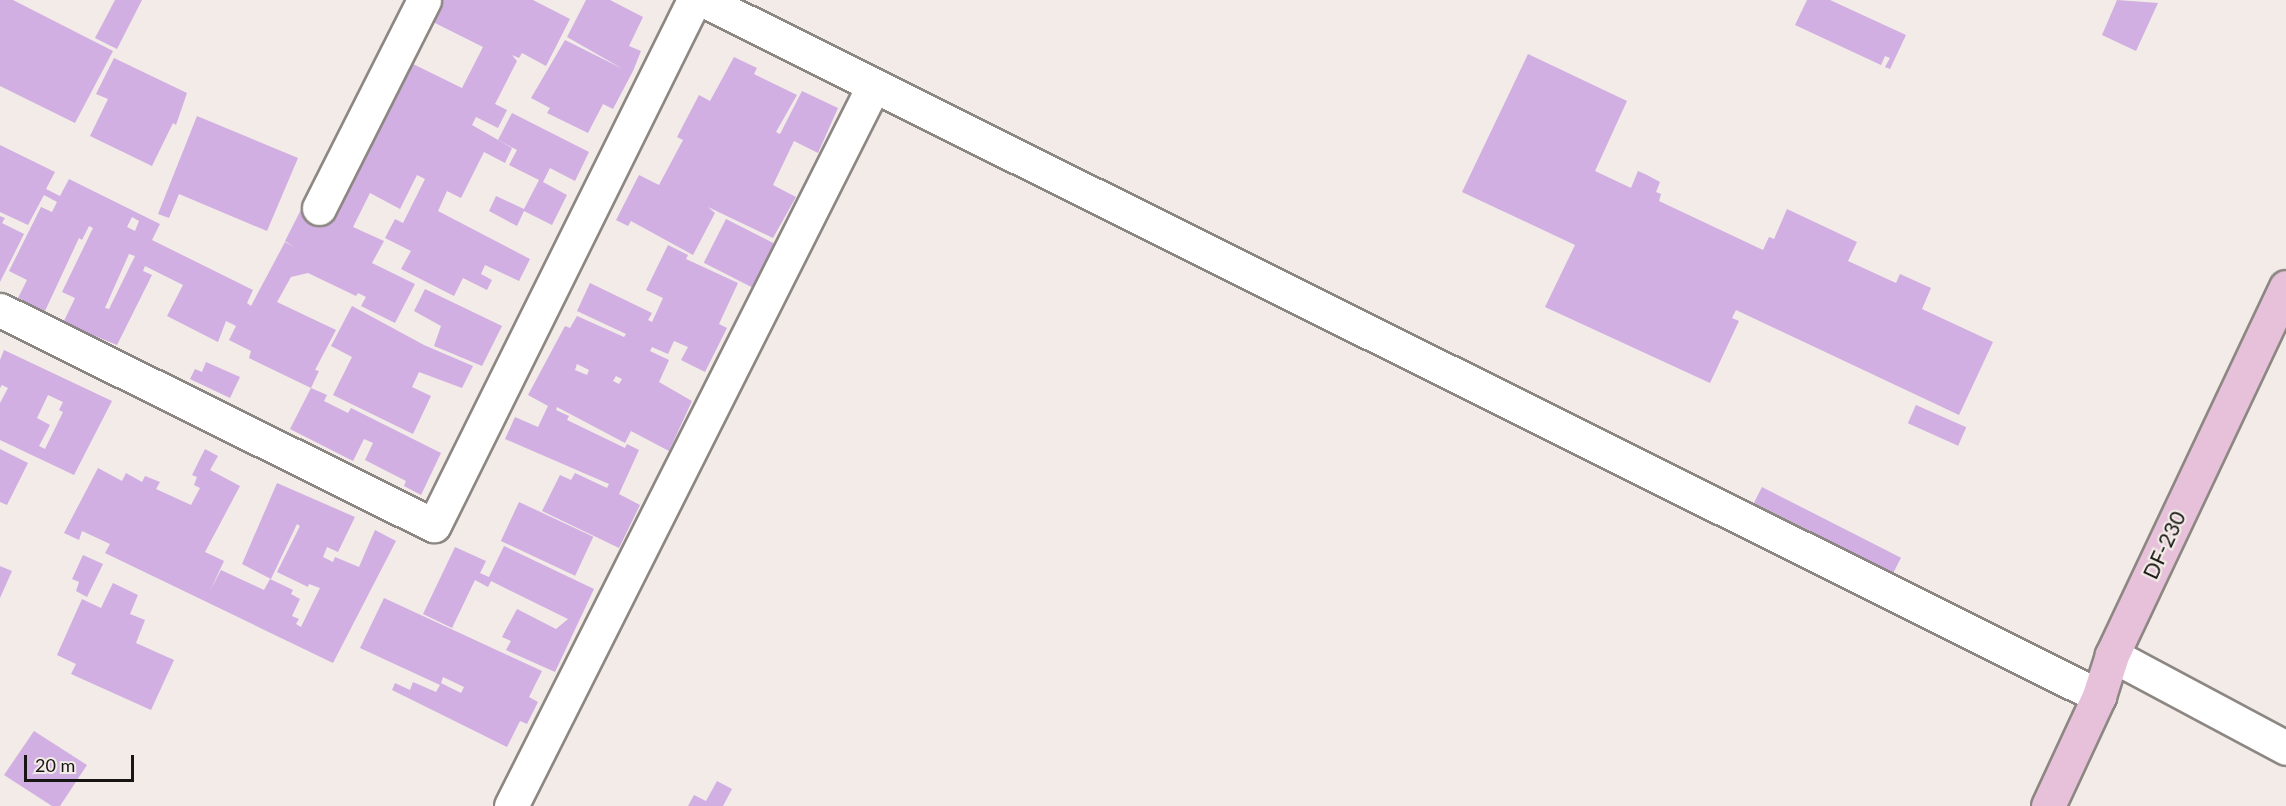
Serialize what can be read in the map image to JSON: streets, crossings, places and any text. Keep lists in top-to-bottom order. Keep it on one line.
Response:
{"streets":{"main road":["DF-230"]},"scale_bar":"20 m"}
